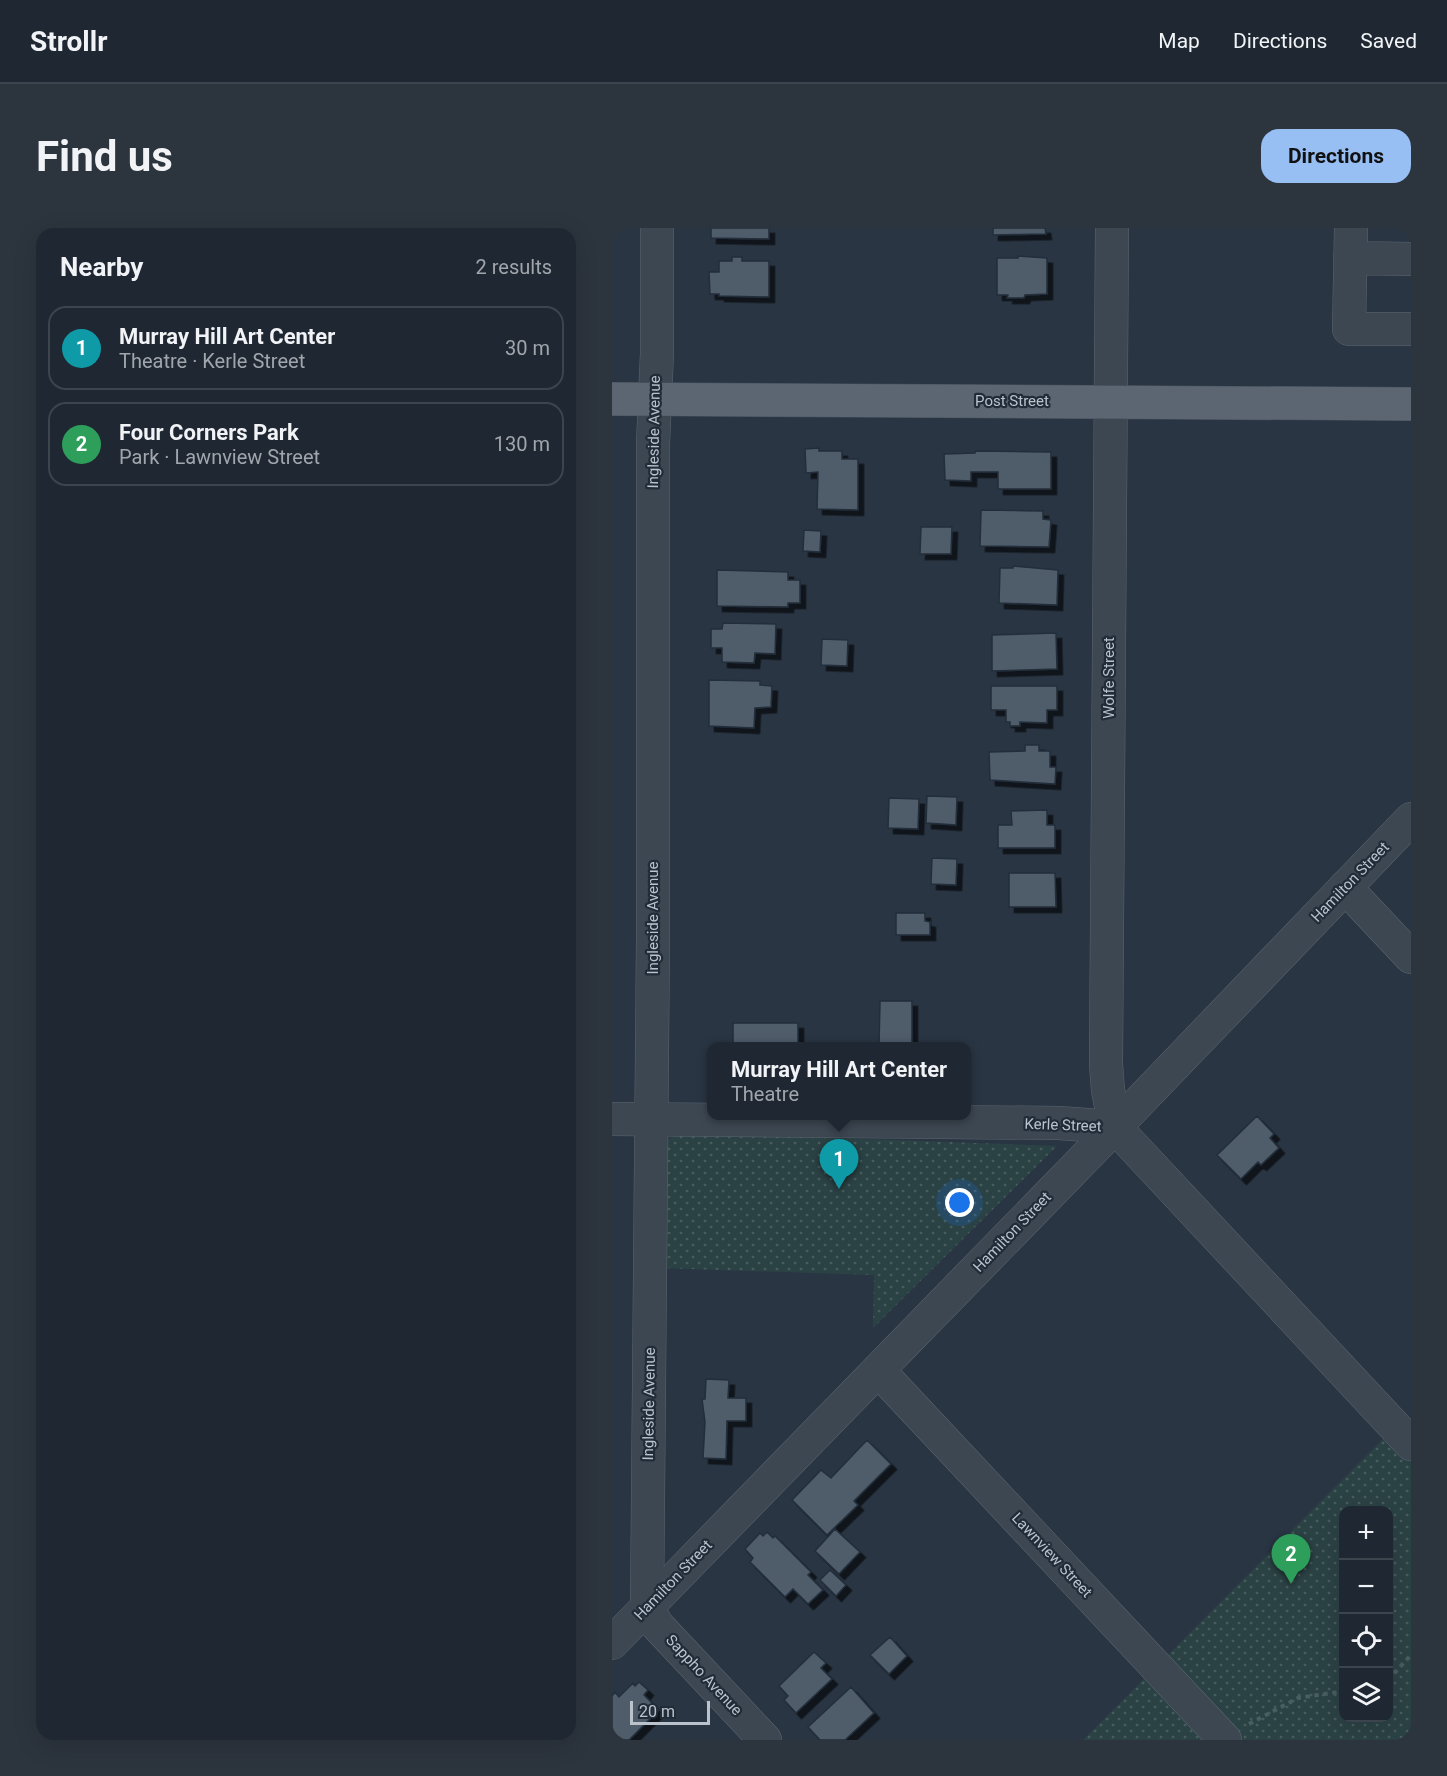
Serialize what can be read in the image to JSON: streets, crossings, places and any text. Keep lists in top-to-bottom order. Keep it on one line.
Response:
{"streets":{"main road":["Post Street"],"street":["Ingleside Avenue","Wolfe Street","Hamilton Street","Kerle Street","Lawnview Street","Sappho Avenue"]},"crossings":[["Post Street","Ingleside Avenue"],["Post Street","Wolfe Street"],["Ingleside Avenue","Hamilton Street"],["Ingleside Avenue","Kerle Street"],["Ingleside Avenue","Sappho Avenue"],["Wolfe Street","Hamilton Street"],["Wolfe Street","Kerle Street"],["Hamilton Street","Kerle Street"],["Hamilton Street","Lawnview Street"],["Hamilton Street","Sappho Avenue"]],"scale_bar":"20 m","page":{"header":"Strollr","nav":["Map","Directions","Saved"],"buttons":"Directions","title":"Find us","heading":["Nearby","2 results"],"list":[{"mark":"1","name":"Murray Hill Art Center","note":"Theatre · Kerle Street","value":"30 m"},{"mark":"2","name":"Four Corners Park","note":"Park · Lawnview Street","value":"130 m"}],"popup":["Murray Hill Art Center","Theatre"],"pins":["1","2"],"map_buttons":["+","−"],"scale":"20 m"}}
